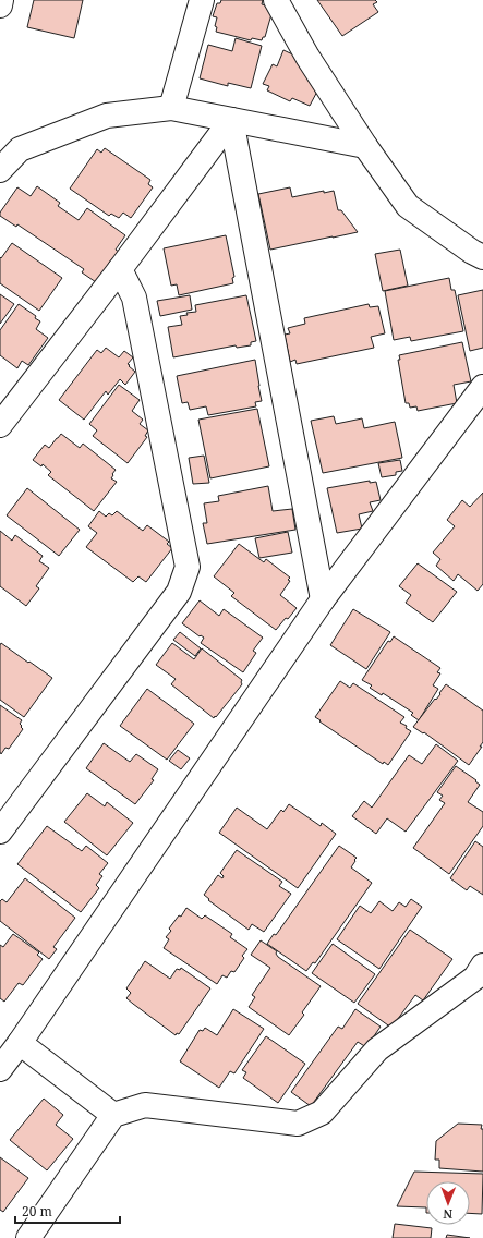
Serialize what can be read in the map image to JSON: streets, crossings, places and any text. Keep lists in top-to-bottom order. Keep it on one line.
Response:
{"scale_bar":"20 m","north":"bottom"}
